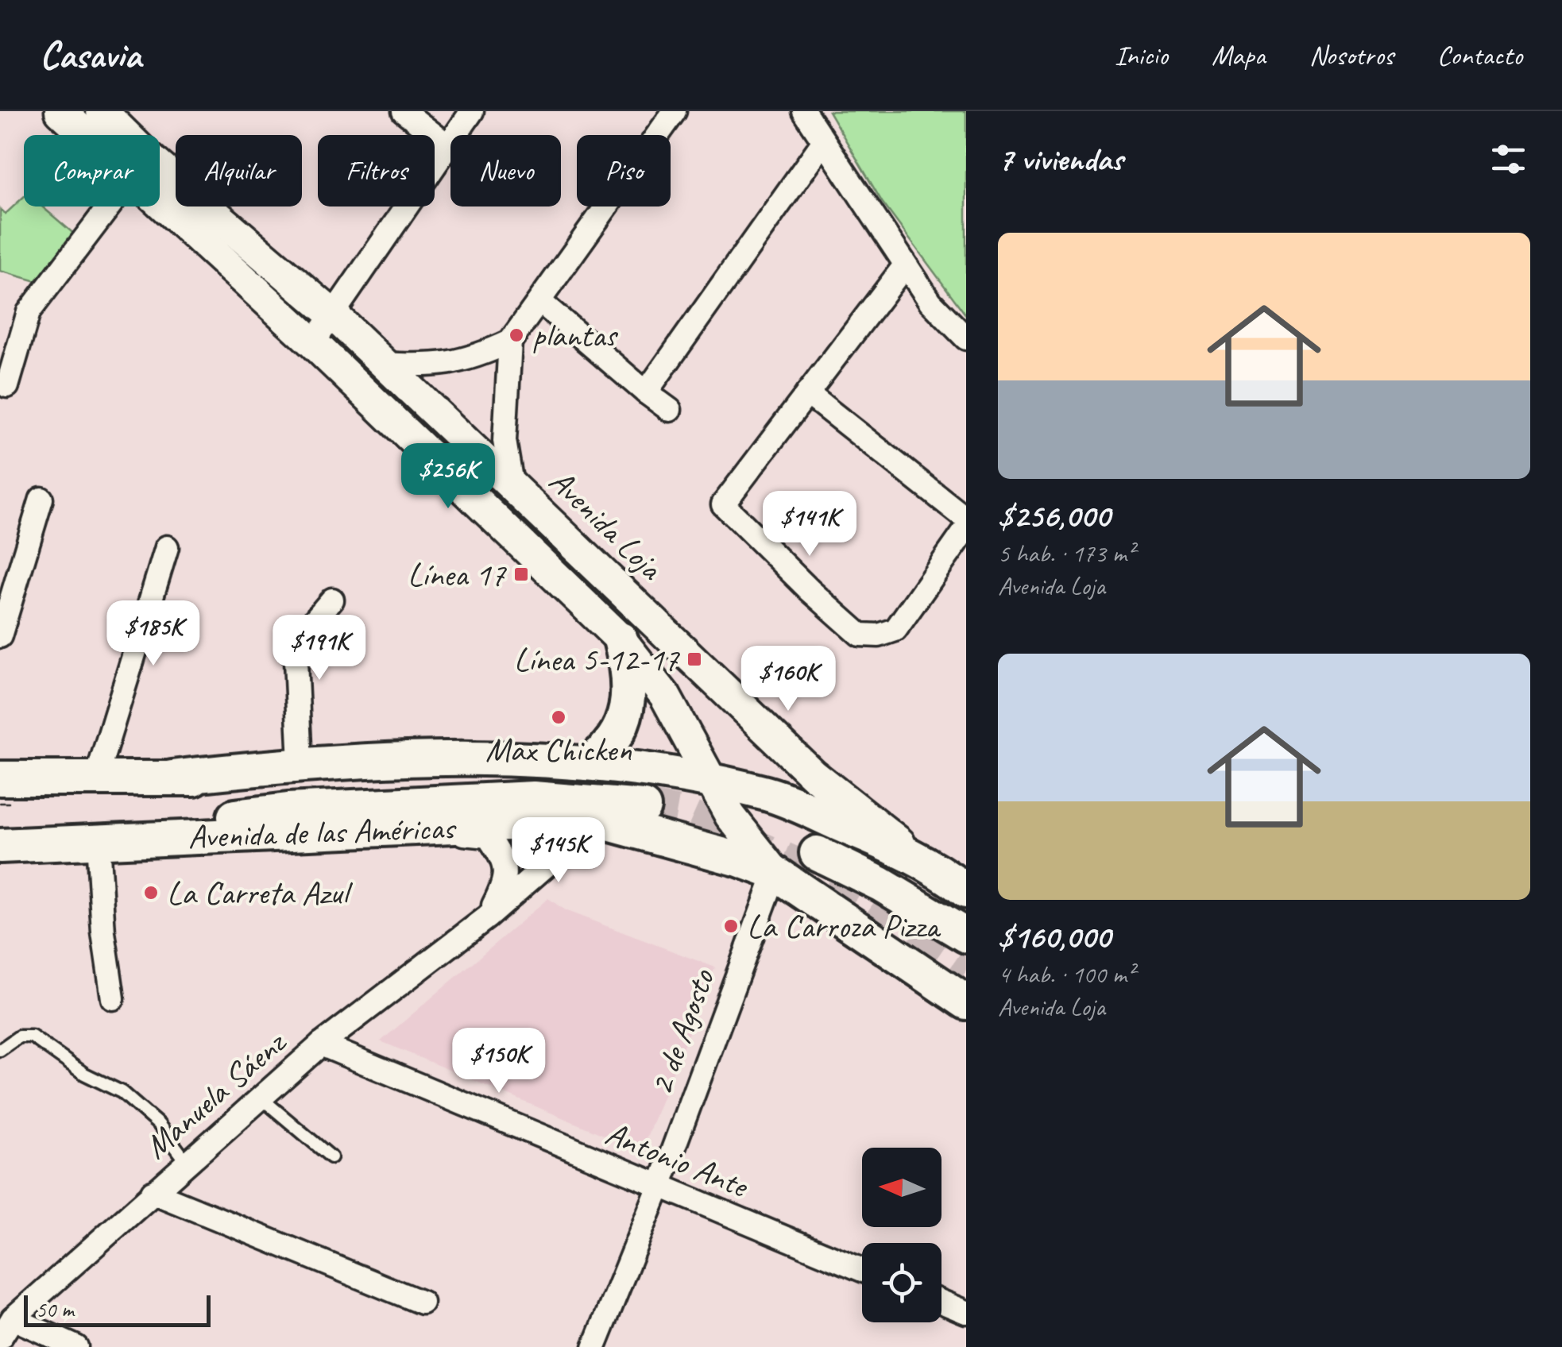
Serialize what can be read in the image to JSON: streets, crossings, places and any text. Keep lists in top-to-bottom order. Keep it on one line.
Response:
{"streets":{"main road":["Avenida Loja","Avenida de las Américas"],"street":["2 de Agosto","Manuela Sáenz","Antonio Ante"]},"crossings":[["Avenida Loja","Avenida de las Américas"],["Avenida Loja","2 de Agosto"],["Avenida de las Américas","2 de Agosto"],["Avenida de las Américas","Manuela Sáenz"],["2 de Agosto","Antonio Ante"],["Manuela Sáenz","Antonio Ante"]],"places":{"other":["plantas","Max Chicken","La Carreta Azul","La Carroza Pizza"],"transit":["Línea 17","Línea 5-12-17"]},"scale_bar":"50 m","north":"left","page":{"header":"Casavia","nav":["Inicio","Mapa","Nosotros","Contacto"],"heading":"7 viviendas","chip":["Comprar","Alquilar","Filtros","Nuevo","Piso"],"list":[{"name":"$256,000","note":"5 hab. · 173 m² · Avenida Loja"},{"name":"$160,000","note":"4 hab. · 100 m² · Avenida Loja"}],"price":["$256K","$141K","$185K","$191K","$160K","$145K","$150K"],"scale":"50 m"}}
